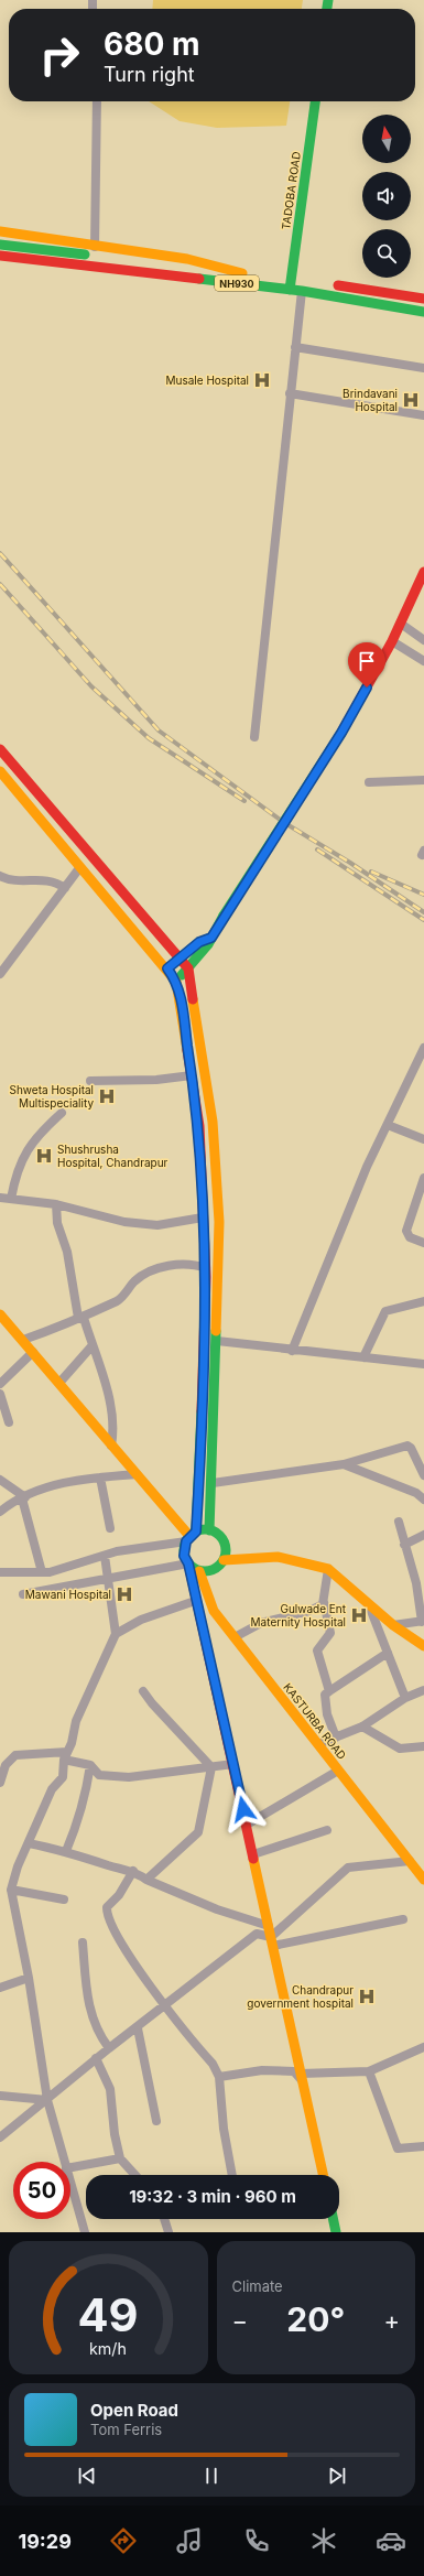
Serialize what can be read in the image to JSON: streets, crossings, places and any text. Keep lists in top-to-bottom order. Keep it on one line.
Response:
{"streets":{"main road":["TADOBA ROAD","NH930","KASTURBA ROAD"]},"crossings":[["TADOBA ROAD","NH930"]],"places":{"hospital":["Musale Hospital","Brindavani Hospital","Shweta Hospital Multispeciality","Shushrusha Hospital, Chandrapur","Mawani Hospital","Gulwade Ent Maternity Hospital","Chandrapur government hospital"]},"north":"top","page":{"turn":["680 m","Turn right"],"limit":"50","trip":"19:32 · 3 min · 960 m","tile":"Climate","heat":["−","20°","+"],"song":["Open Road","Tom Ferris"],"tabs":"19:29","gauge":["49","km/h"]}}
